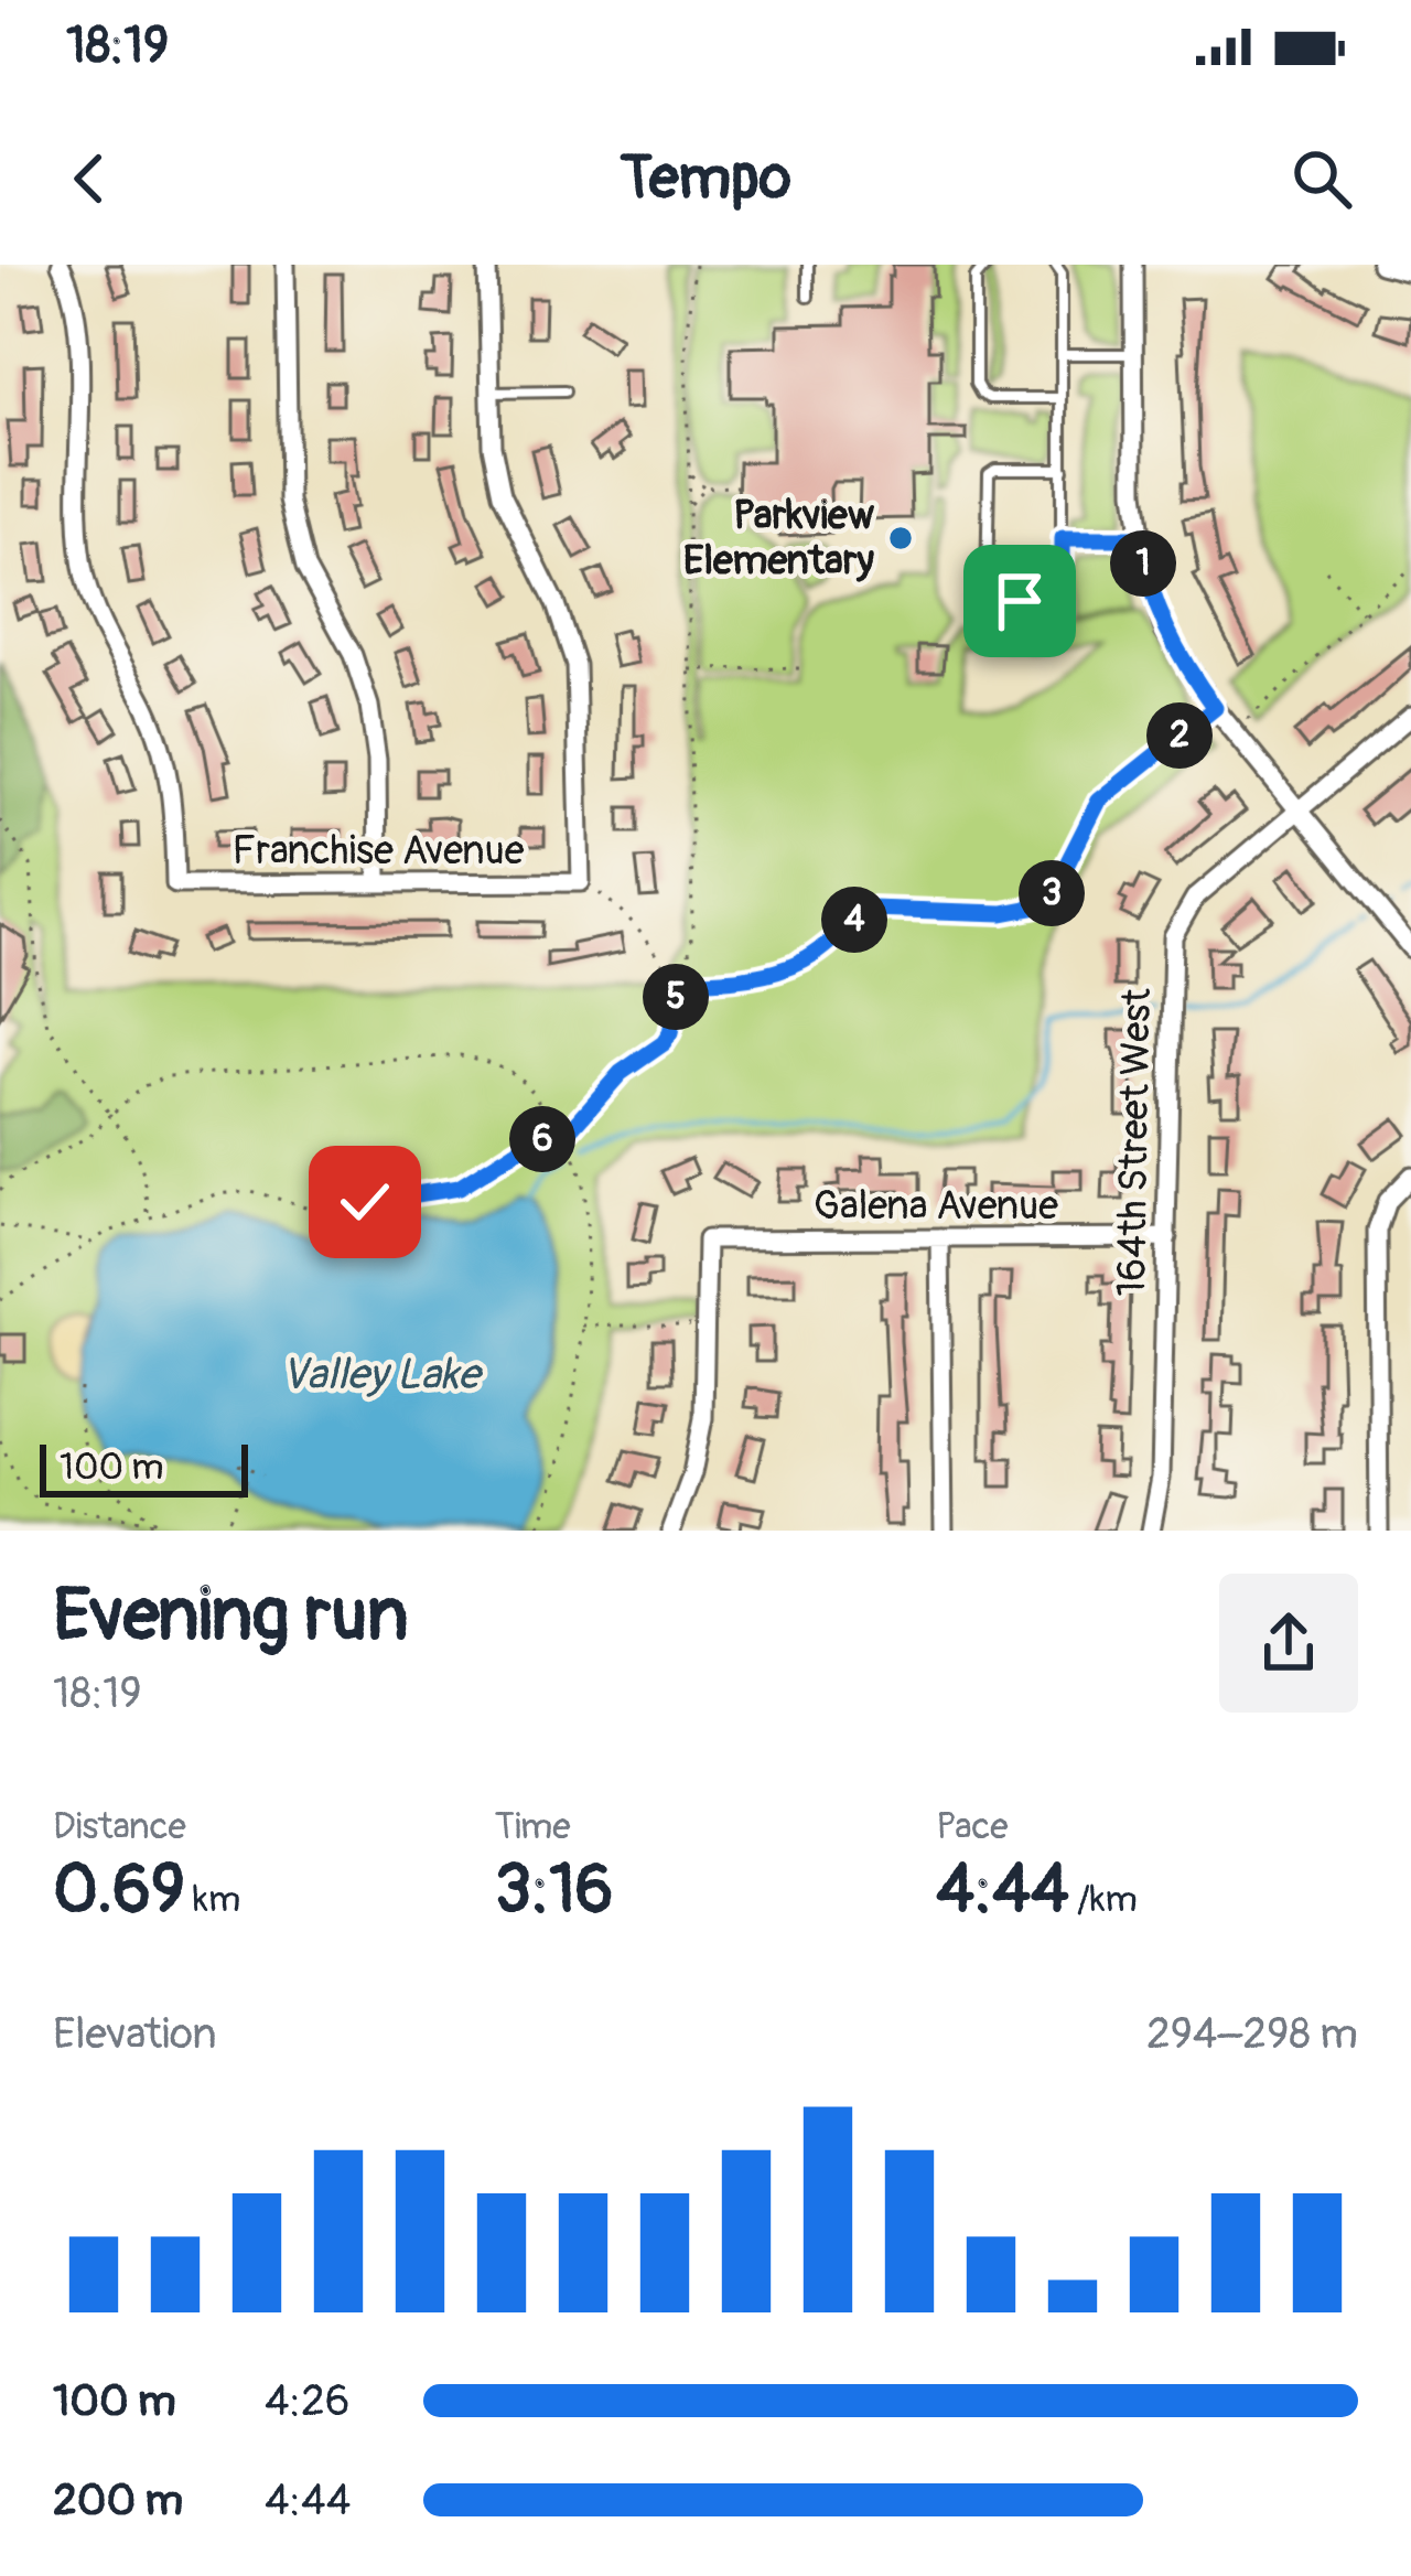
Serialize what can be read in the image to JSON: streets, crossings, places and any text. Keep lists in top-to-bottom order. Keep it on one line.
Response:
{"streets":{"street":["Franchise Avenue","164th Street West","Galena Avenue"]},"crossings":[["164th Street West","Galena Avenue"]],"water":["Valley Lake"],"places":["Parkview Elementary"],"scale_bar":"100 m","page":{"status":"18:19","header":"Tempo","pins":["1","2","3","4","5","6"],"scale":"100 m","heading":["Evening run","18:19"],"stats":[["Distance","0.69 km"],["Time","3:16"],["Pace","4:44 /km"]],"chart":["Elevation","294–298 m"],"list":[{"name":"100 m","note":"4:26"},{"name":"200 m","note":"4:44"}]}}
